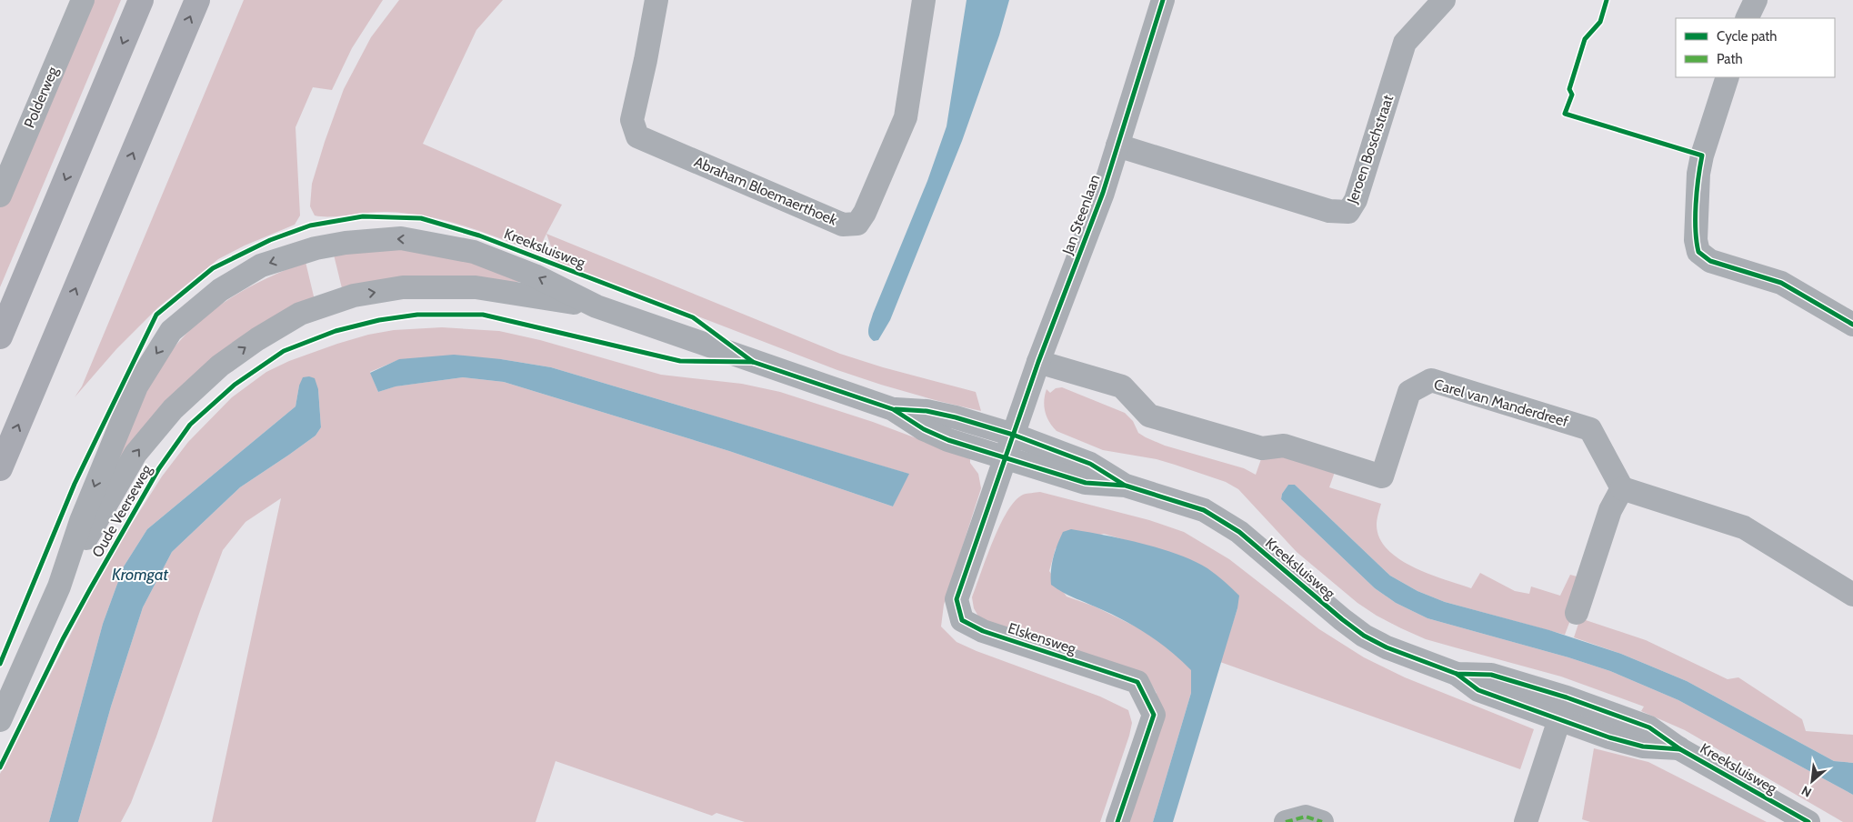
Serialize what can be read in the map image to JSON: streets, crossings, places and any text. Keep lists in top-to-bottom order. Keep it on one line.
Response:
{"streets":{"street":["Polderweg","Jeroen Boschstraat","Abraham Bloemaerthoek","Jan Steenlaan","Kreeksluisweg","Carel van Manderdreef","Oude Veerseweg","Elskensweg"]},"crossings":[["Jeroen Boschstraat","Jan Steenlaan"],["Jan Steenlaan","Kreeksluisweg"],["Jan Steenlaan","Carel van Manderdreef"],["Jan Steenlaan","Elskensweg"],["Kreeksluisweg","Oude Veerseweg"],["Kreeksluisweg","Elskensweg"]],"water":["Kromgat"],"legend":["Cycle path","Path"],"north":"bottom left"}
